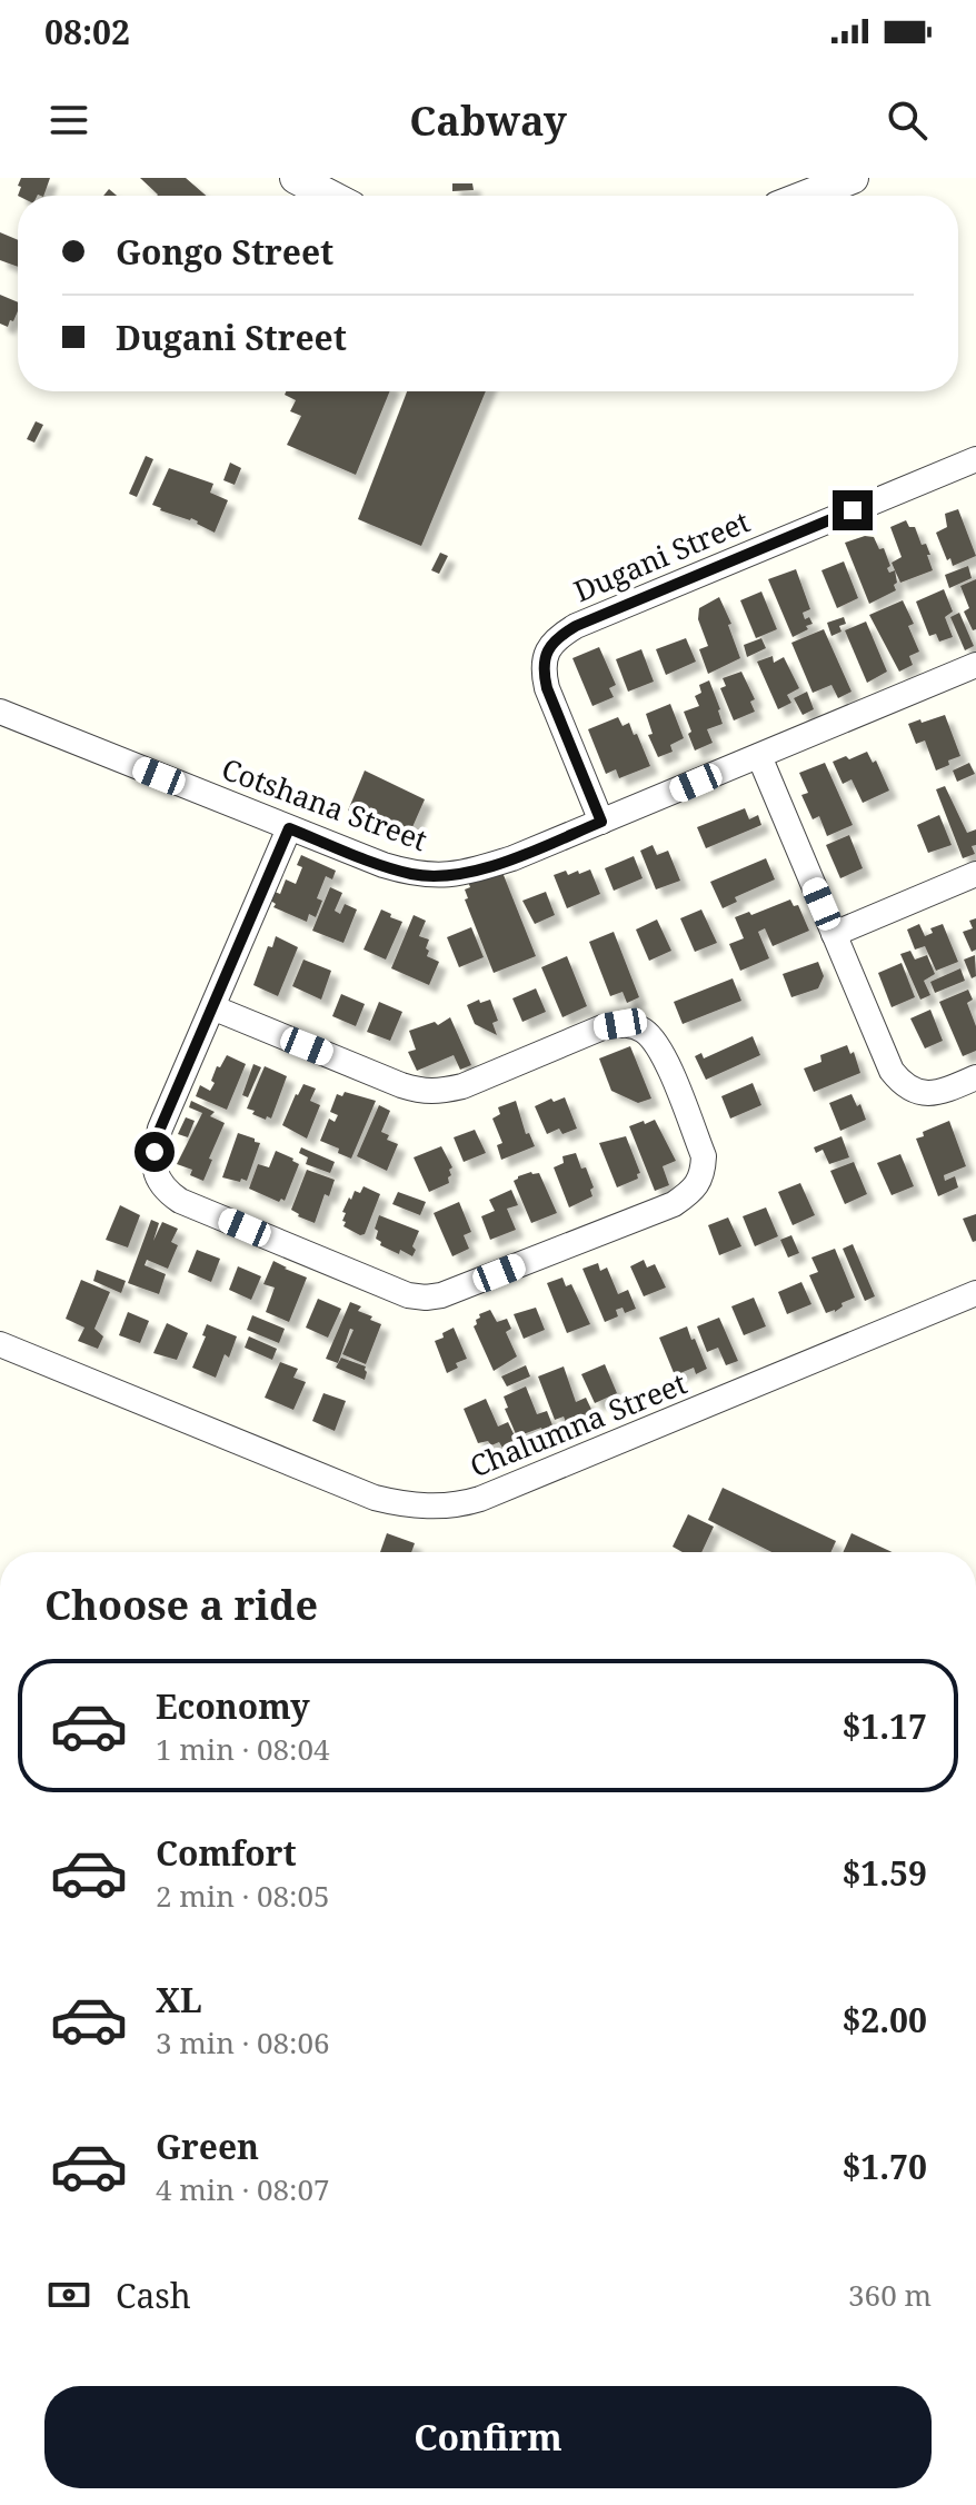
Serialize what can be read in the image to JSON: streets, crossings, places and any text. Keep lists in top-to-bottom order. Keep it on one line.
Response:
{"streets":{"street":["Dugani Street","Cotshana Street","Chalumna Street"]},"crossings":[["Dugani Street","Cotshana Street"]],"page":{"status":"08:02","header":"Cabway","banner":["Gongo Street","Dugani Street"],"heading":"Choose a ride","list":[{"name":"Economy","note":"1 min · 08:04","value":"$1.17"},{"name":"Comfort","note":"2 min · 08:05","value":"$1.59"},{"name":"XL","note":"3 min · 08:06","value":"$2.00"},{"name":"Green","note":"4 min · 08:07","value":"$1.70"}],"pay":["Cash","360 m"],"buttons":"Confirm"}}
